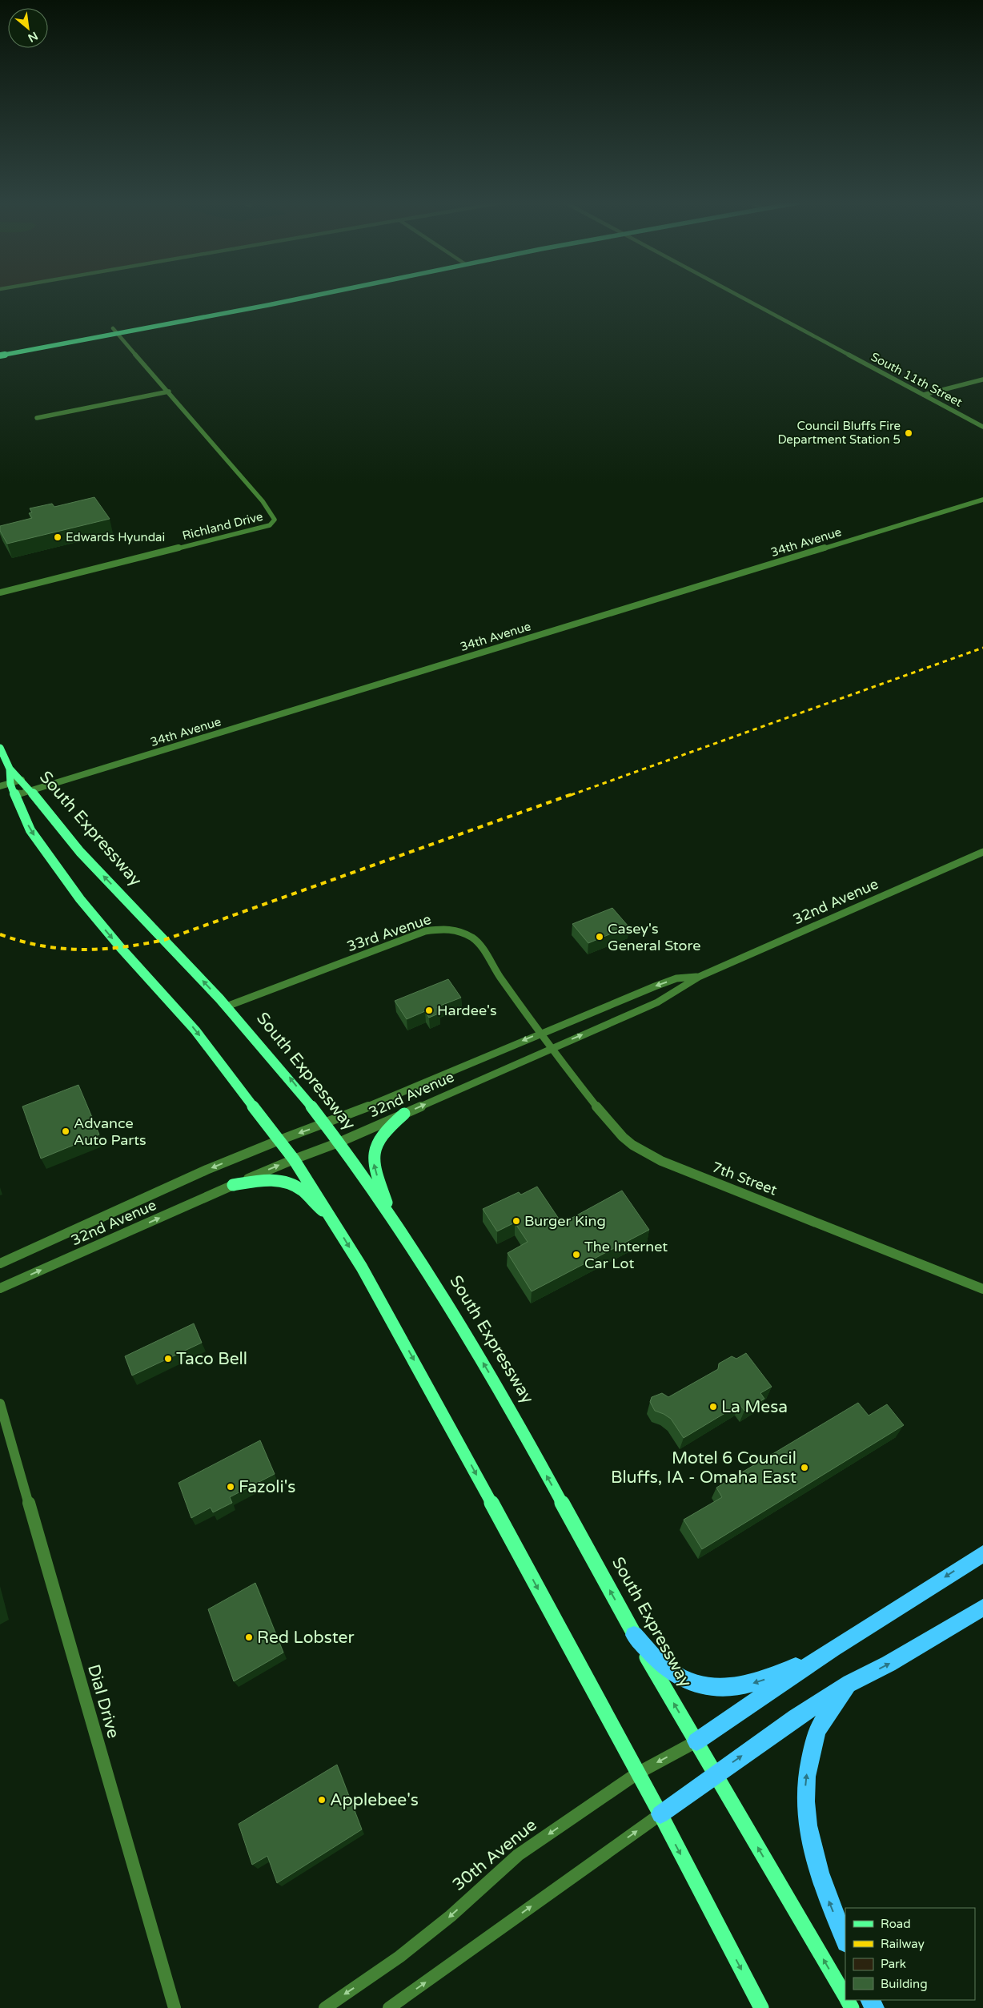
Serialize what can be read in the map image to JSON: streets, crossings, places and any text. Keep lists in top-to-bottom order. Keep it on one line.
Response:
{"streets":{"main road":["South Expressway"],"street":["South 11th Street","Richland Drive","34th Avenue","32nd Avenue","33rd Avenue","7th Street","Dial Drive","30th Avenue"]},"crossings":[["34th Avenue","South Expressway"],["South Expressway","32nd Avenue"],["South Expressway","33rd Avenue"],["South Expressway","30th Avenue"],["32nd Avenue","33rd Avenue"],["32nd Avenue","7th Street"],["33rd Avenue","7th Street"]],"places":["Council Bluffs Fire Department Station 5","Edwards Hyundai","Casey's General Store","Hardee's","Advance Auto Parts","Burger King","The Internet Car Lot","Taco Bell","La Mesa","Motel 6 Council Bluffs, IA - Omaha East","Fazoli's","Red Lobster","Applebee's"],"legend":["Road","Railway","Park","Building"],"north":"bottom right"}
